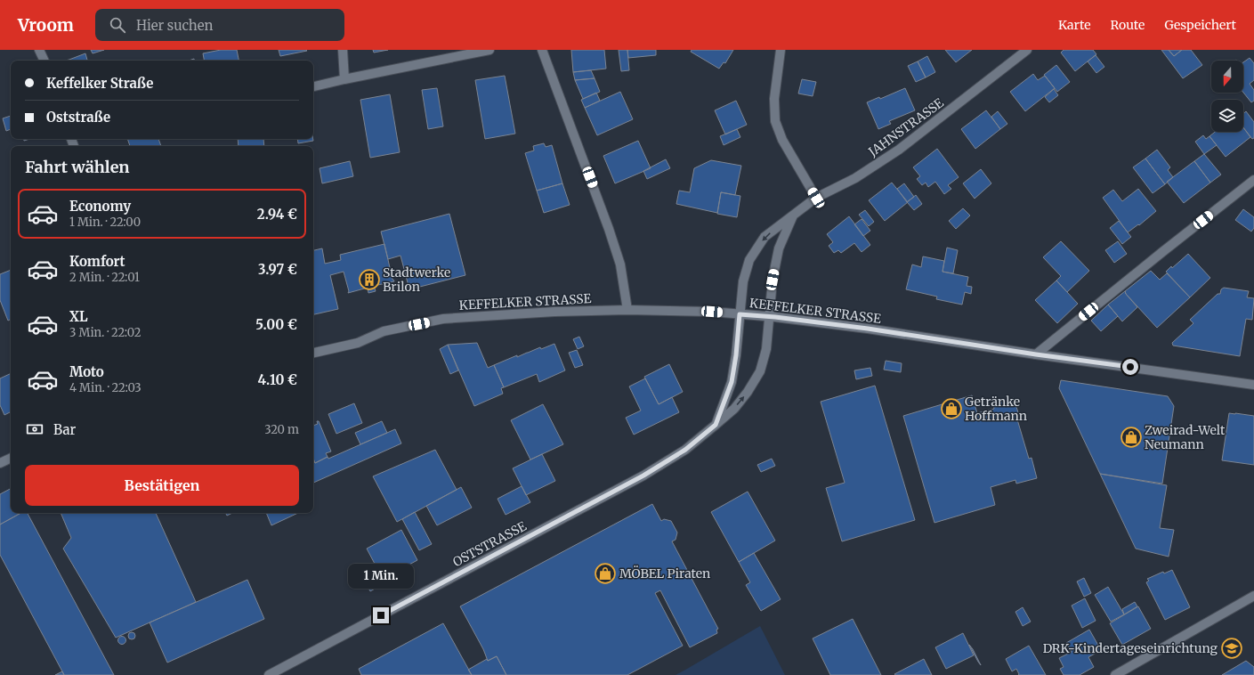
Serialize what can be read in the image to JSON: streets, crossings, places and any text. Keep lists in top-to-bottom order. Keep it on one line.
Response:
{"streets":{"street":["JAHNSTRASSE","KEFFELKER STRASSE","OSTSTRASSE"]},"crossings":[["JAHNSTRASSE","KEFFELKER STRASSE"],["JAHNSTRASSE","OSTSTRASSE"],["KEFFELKER STRASSE","OSTSTRASSE"]],"places":{"building":["Stadtwerke Brilon"],"shop":["Getränke Hoffmann","Zweirad-Welt Neumann","MÖBEL Piraten"],"school or university":["DRK-Kindertageseinrichtung"]},"north":"bottom","page":{"header":"Vroom","search":"Hier suchen","nav":["Karte","Route","Gespeichert"],"banner":["Keffelker Straße","Oststraße"],"heading":"Fahrt wählen","list":[{"name":"Economy","note":"1 Min. · 22:00","value":"2.94 €"},{"name":"Komfort","note":"2 Min. · 22:01","value":"3.97 €"},{"name":"XL","note":"3 Min. · 22:02","value":"5.00 €"},{"name":"Moto","note":"4 Min. · 22:03","value":"4.10 €"}],"pay":["Bar","320 m"],"buttons":"Bestätigen","bubble":"1 Min."}}
